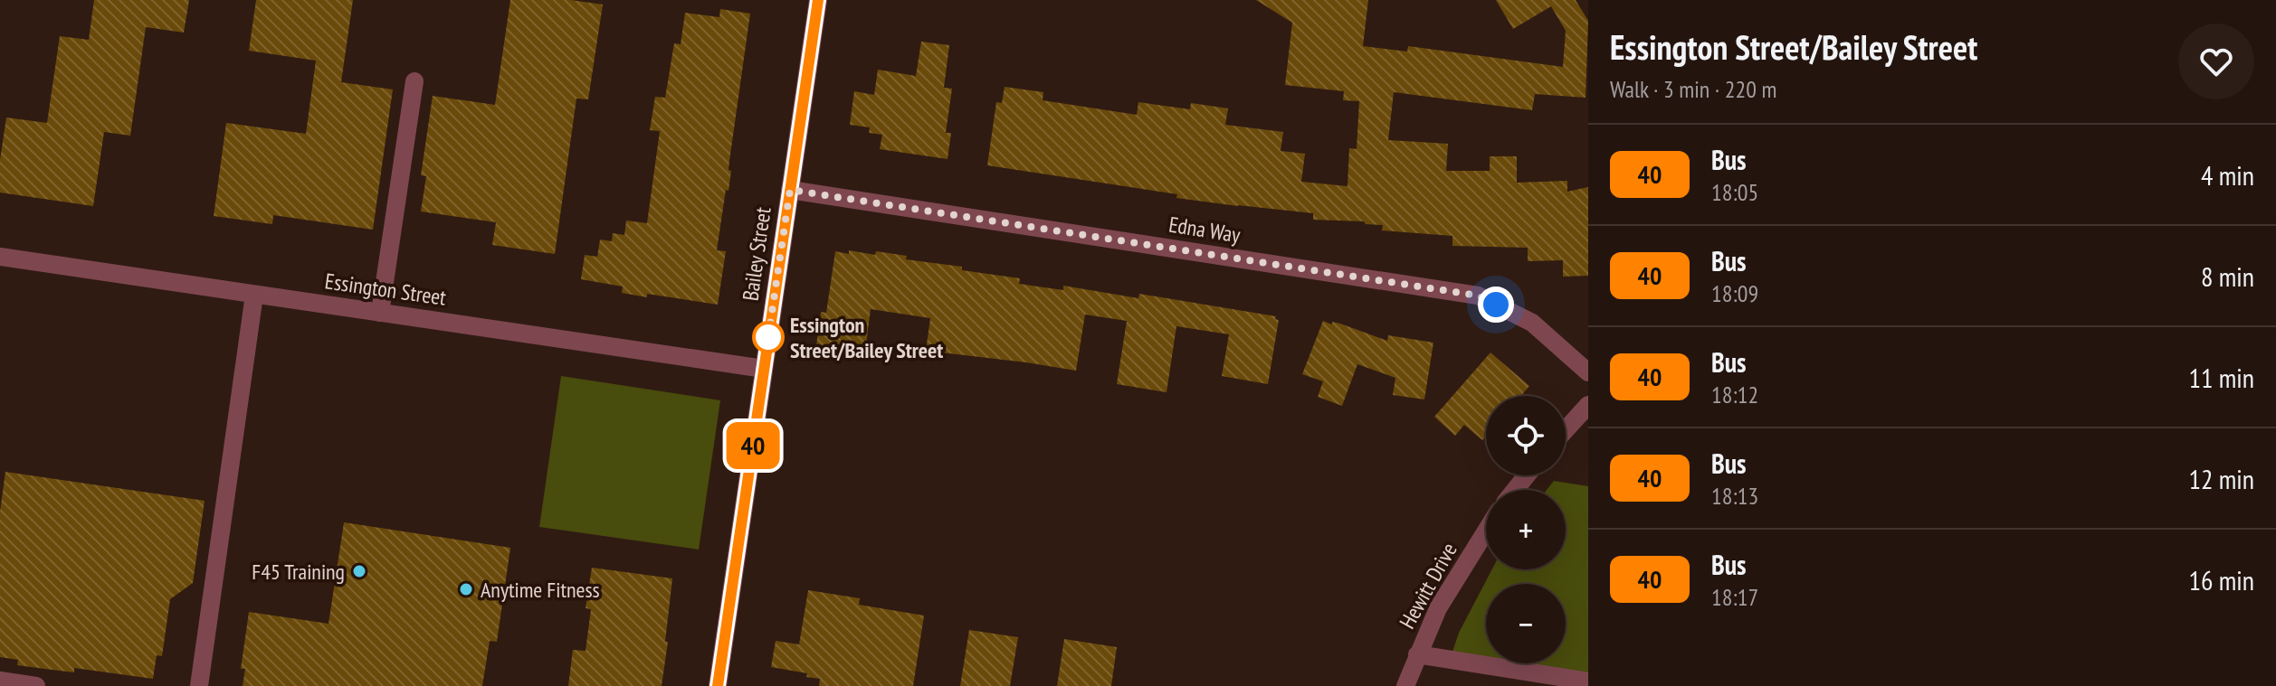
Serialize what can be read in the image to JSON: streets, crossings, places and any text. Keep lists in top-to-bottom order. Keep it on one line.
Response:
{"streets":{"street":["Edna Way","Bailey Street","Essington Street","Hewitt Drive"]},"crossings":[["Edna Way","Bailey Street"],["Bailey Street","Essington Street"]],"places":["Essington Street/Bailey Street","F45 Training","Anytime Fitness"],"lines":["bus line 40"],"page":{"on_map":"40","heading":["Essington Street/Bailey Street","Walk · 3 min · 220 m"],"list":[{"mark":"40","name":"Bus","note":"18:05","value":"4 min"},{"mark":"40","name":"Bus","note":"18:09","value":"8 min"},{"mark":"40","name":"Bus","note":"18:12","value":"11 min"},{"mark":"40","name":"Bus","note":"18:13","value":"12 min"},{"mark":"40","name":"Bus","note":"18:17","value":"16 min"}],"map_buttons":["+","−"]}}
